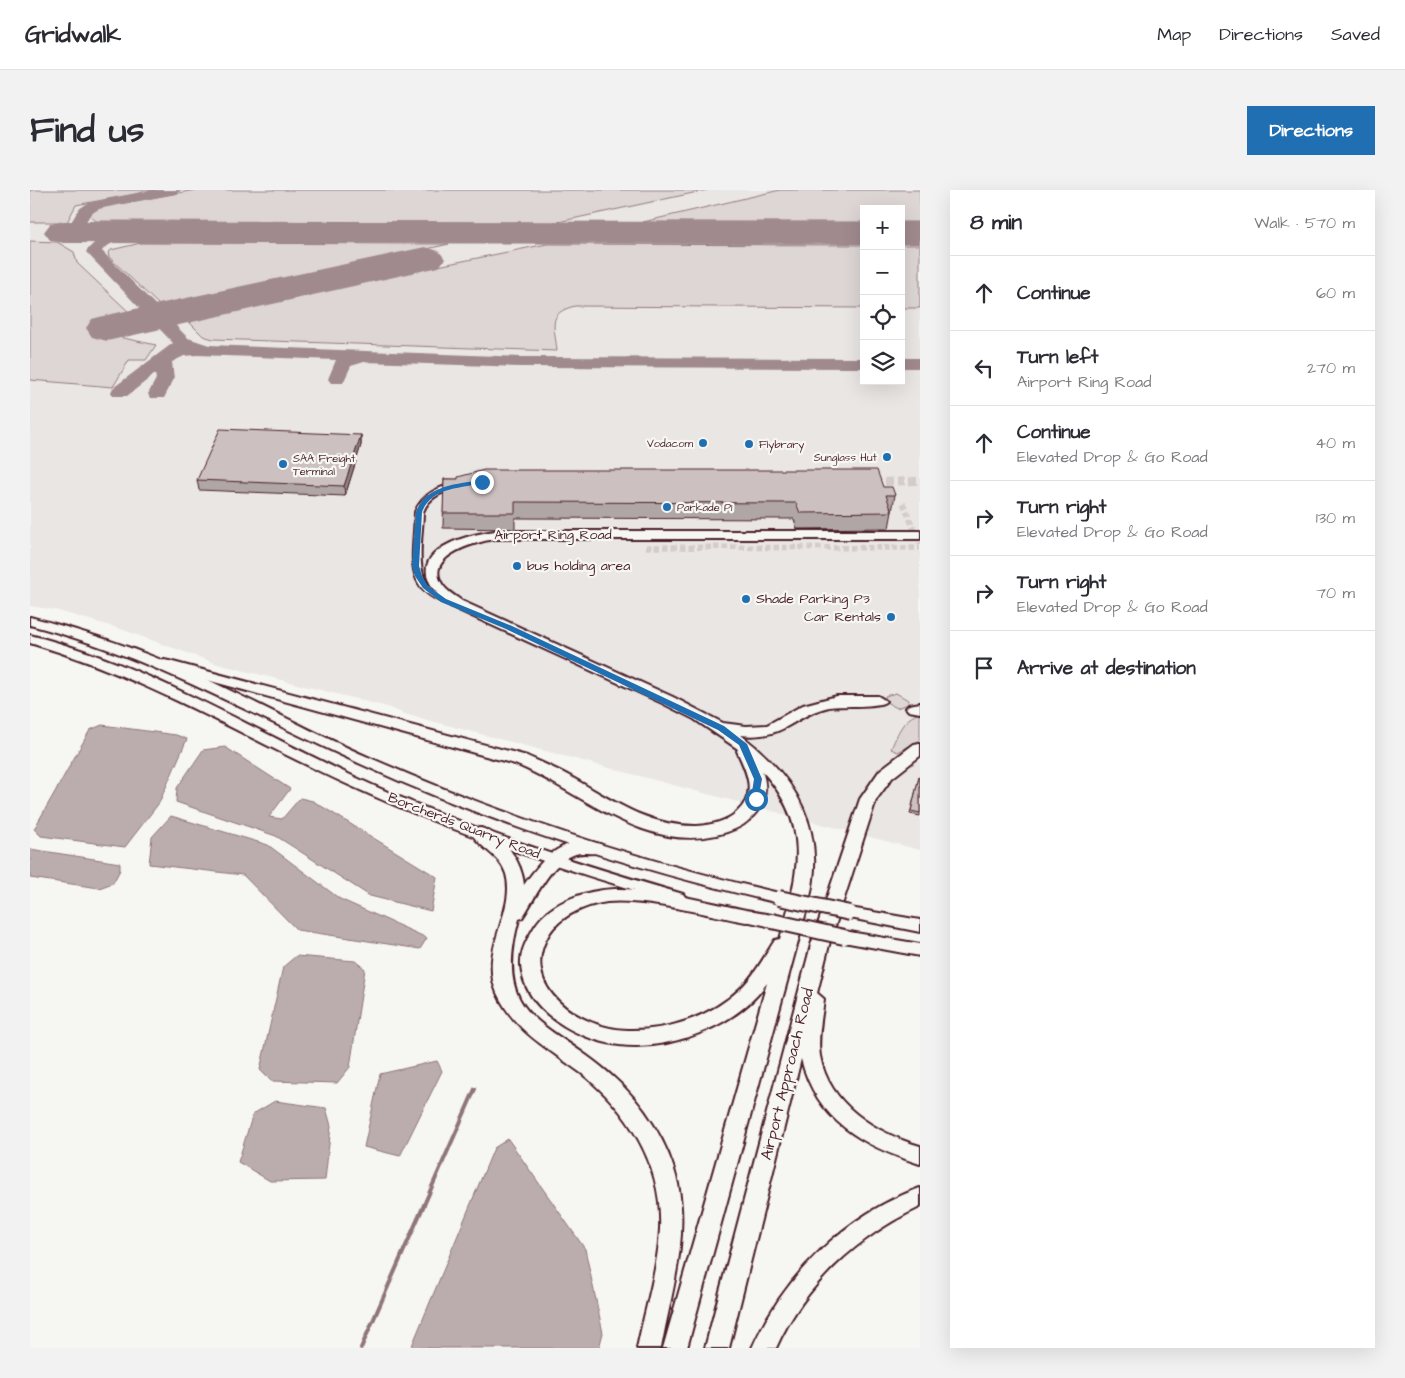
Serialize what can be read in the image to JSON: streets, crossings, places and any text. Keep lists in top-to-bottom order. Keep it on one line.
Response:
{"streets":{"main road":["Airport Ring Road","Borcherds Quarry Road","Airport Approach Road"]},"places":["Vodacom","Flybrary","Sunglass Hut","SAA Freight Terminal","Parkade P1","bus holding area","Shade Parking P3","Car Rentals"],"page":{"header":"Gridwalk","nav":["Map","Directions","Saved"],"title":"Find us","buttons":"Directions","heading":["8 min","Walk · 570 m"],"map_buttons":["+","−"],"list":[["Continue","60 m"],["Turn left","Airport Ring Road","270 m"],["Continue","Elevated Drop & Go Road","40 m"],["Turn right","Elevated Drop & Go Road","130 m"],["Turn right","Elevated Drop & Go Road","70 m"],"Arrive at destination"]}}
